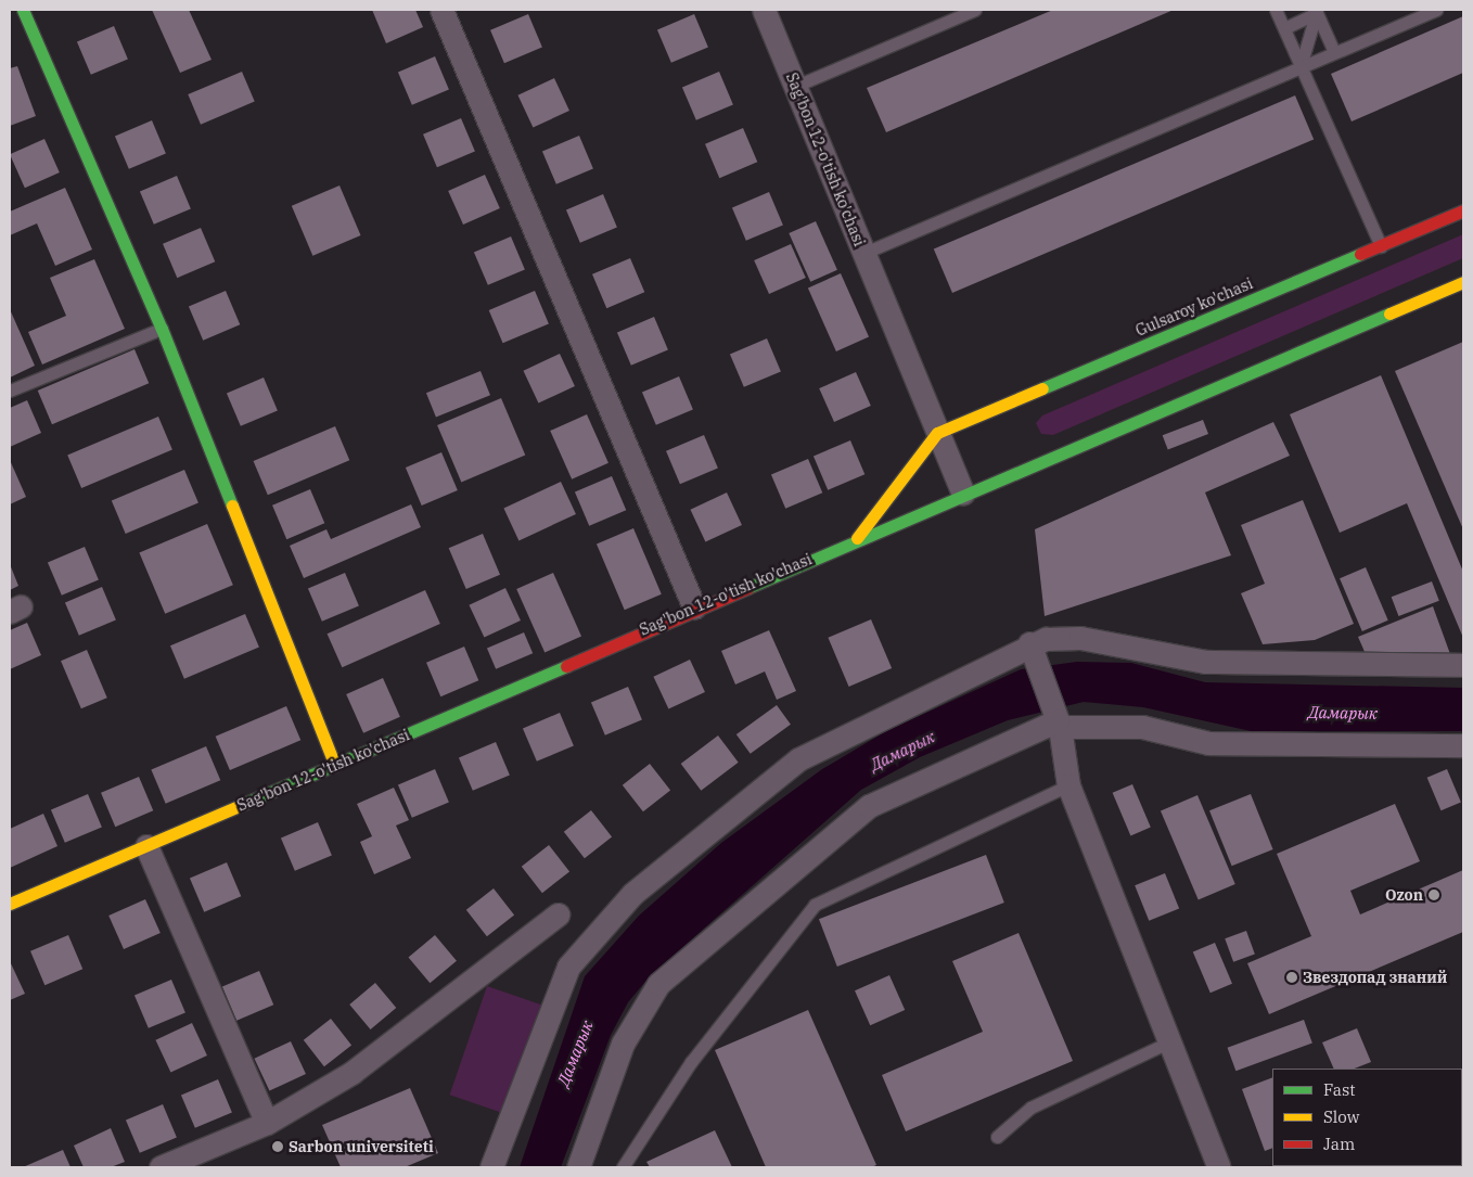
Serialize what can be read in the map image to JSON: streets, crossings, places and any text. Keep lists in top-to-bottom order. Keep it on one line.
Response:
{"streets":{"main road":["Sag'bon 12-o'tish ko'chasi","Gulsaroy ko'chasi"]},"crossings":[["Sag'bon 12-o'tish ko'chasi","Gulsaroy ko'chasi"]],"water":["Дамарык"],"places":["Ozon","Звездопад знаний","Sarbon universiteti"],"legend":["Fast","Slow","Jam"]}
